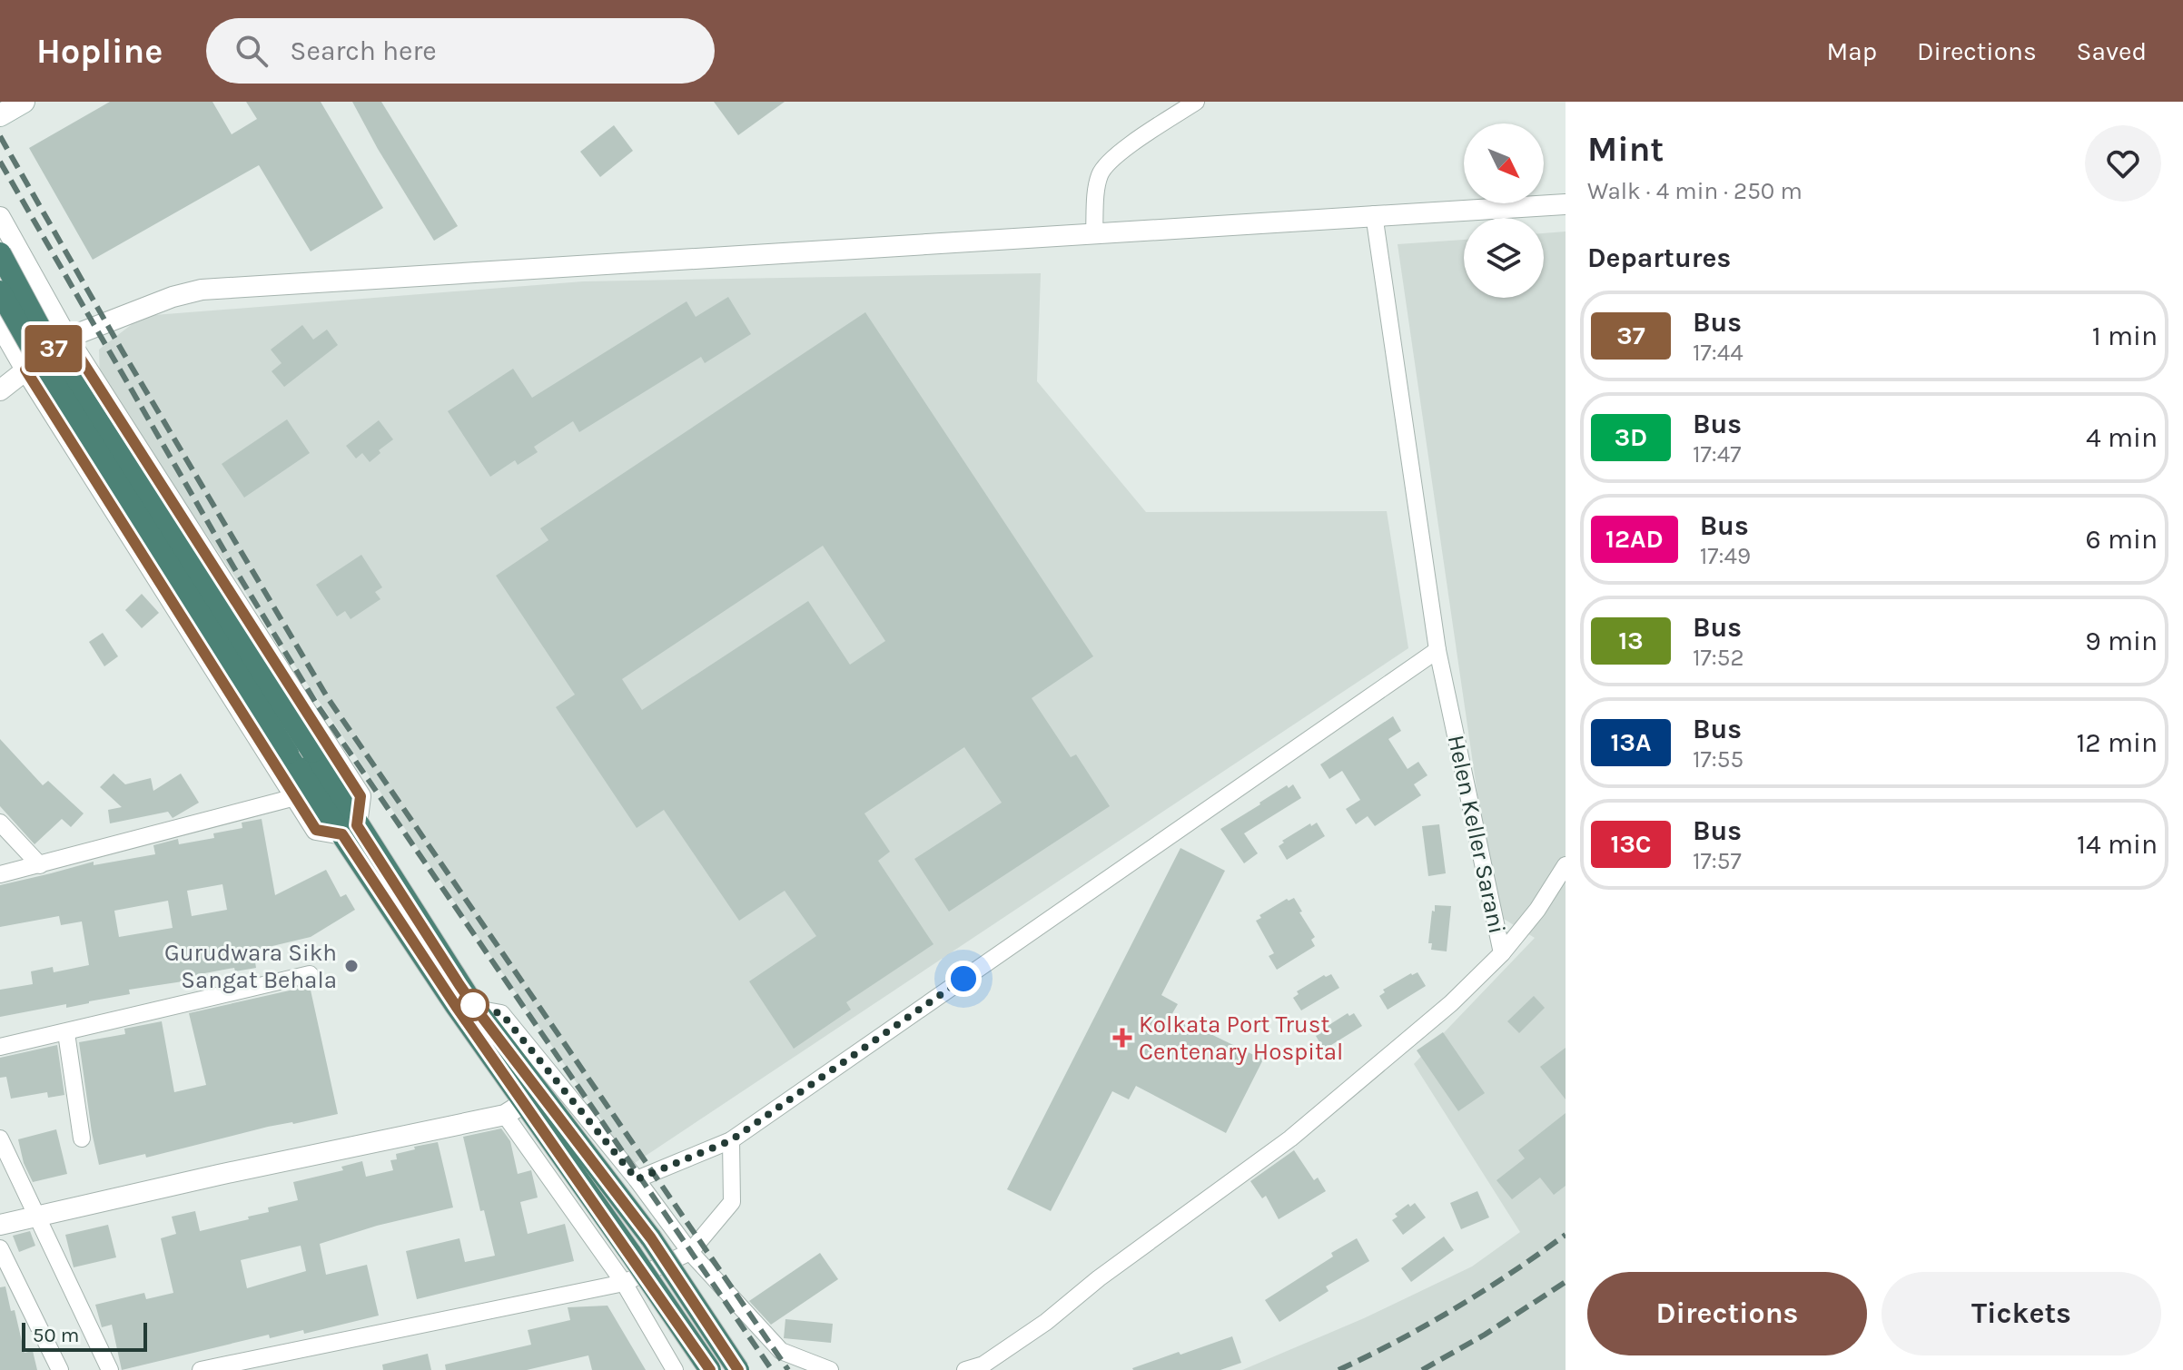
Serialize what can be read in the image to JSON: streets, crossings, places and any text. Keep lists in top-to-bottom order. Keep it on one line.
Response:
{"streets":{"street":["Helen Keller Sarani"]},"places":{"other":["Gurudwara Sikh Sangat Behala"],"health":["Kolkata Port Trust Centenary Hospital"]},"lines":["bus line 37"],"scale_bar":"50 m","north":"bottom right","page":{"header":"Hopline","search":"Search here","nav":["Map","Directions","Saved"],"on_map":"37","heading":[["Mint","Walk · 4 min · 250 m"],"Departures"],"list":[{"mark":"37","name":"Bus","note":"17:44","value":"1 min"},{"mark":"3D","name":"Bus","note":"17:47","value":"4 min"},{"mark":"12AD","name":"Bus","note":"17:49","value":"6 min"},{"mark":"13","name":"Bus","note":"17:52","value":"9 min"},{"mark":"13A","name":"Bus","note":"17:55","value":"12 min"},{"mark":"13C","name":"Bus","note":"17:57","value":"14 min"}],"buttons":["Directions","Tickets"],"scale":"50 m"}}
